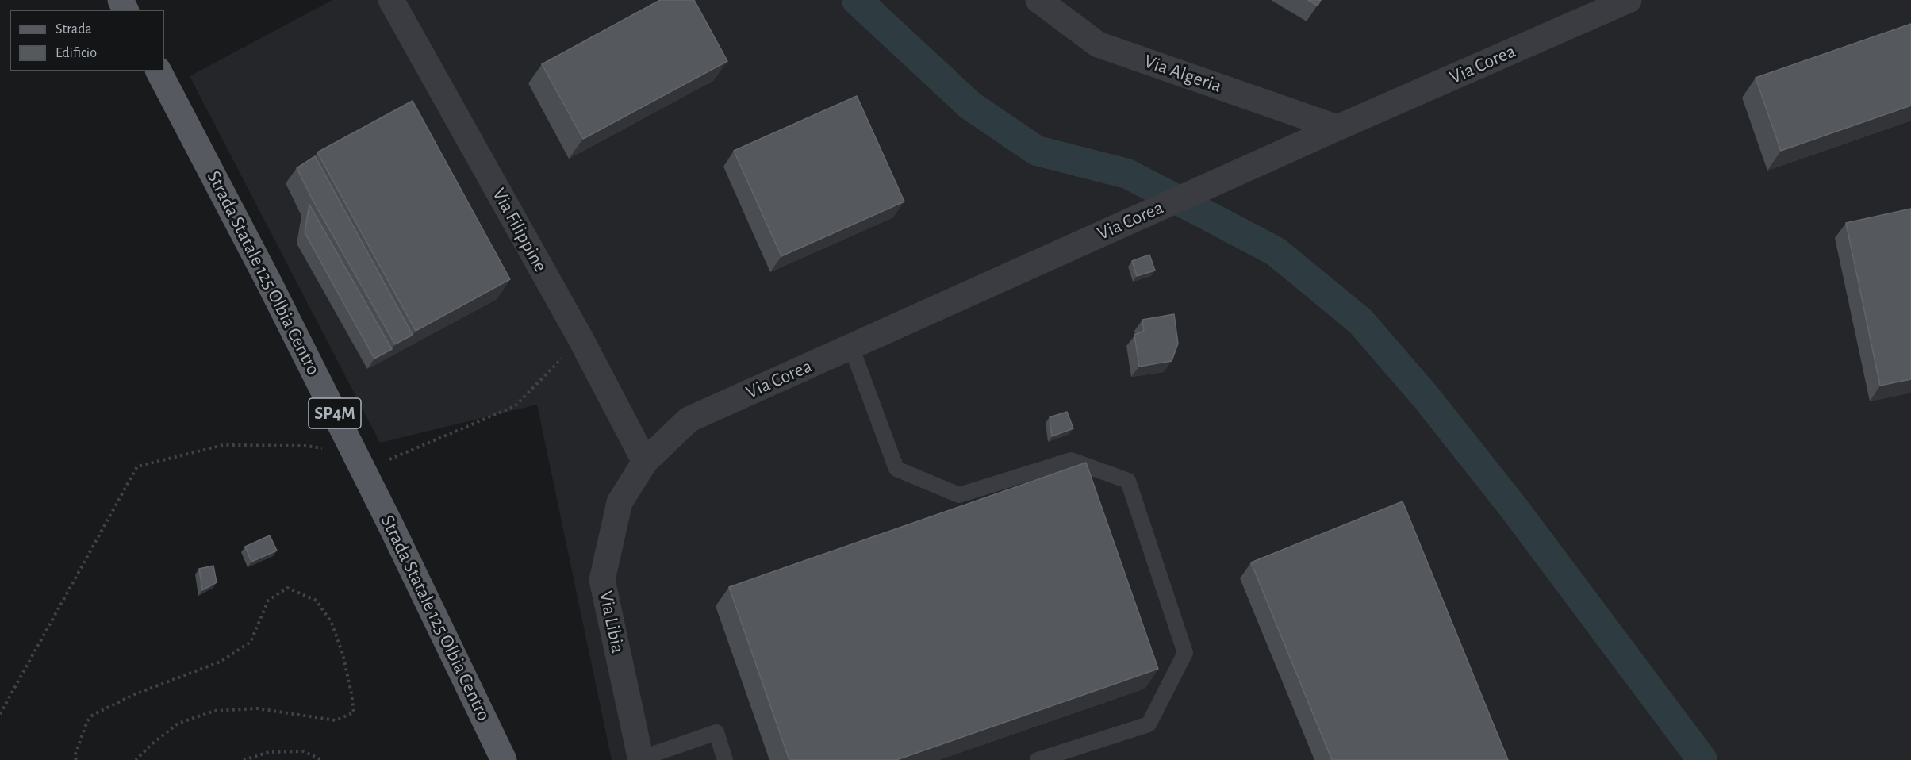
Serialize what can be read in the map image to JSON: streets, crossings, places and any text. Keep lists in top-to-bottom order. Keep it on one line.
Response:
{"streets":{"main road":["Strada Statale 125 Olbia Centro","SP4M"],"street":["Via Corea","Via Algeria","Via Filippine","Via Libia"]},"crossings":[["Via Corea","Via Algeria"],["Via Corea","Via Filippine"],["Via Corea","Via Libia"],["Via Filippine","Via Libia"]],"legend":["Strada","Edificio"]}
